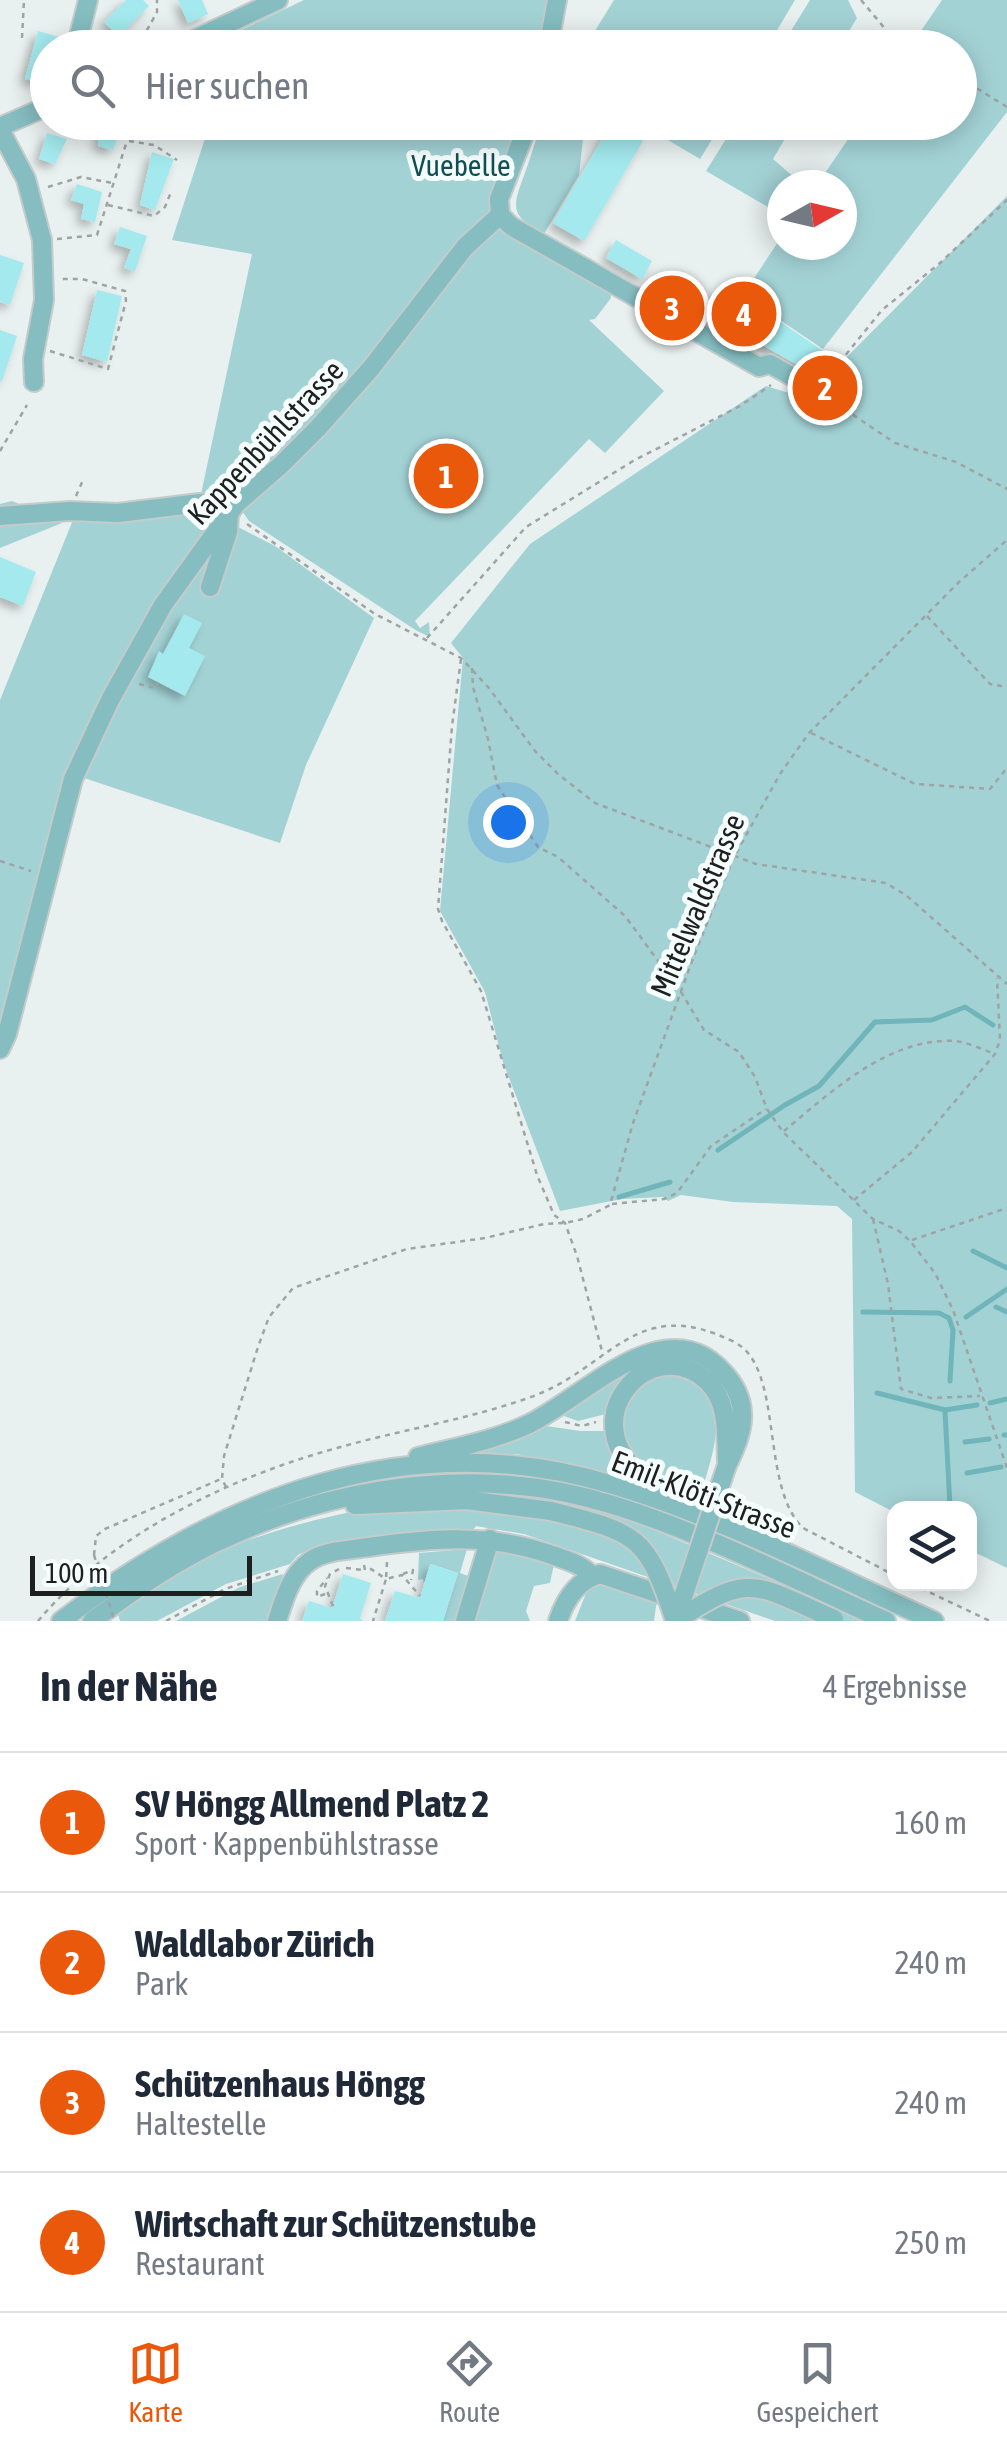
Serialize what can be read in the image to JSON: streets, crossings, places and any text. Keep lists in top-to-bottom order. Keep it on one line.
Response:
{"streets":{"street":["Kappenbühlstrasse","Emil-Klöti-Strasse"],"path":["Mittelwaldstrasse"]},"parks":["Vuebelle"],"scale_bar":"100 m","north":"right","page":{"search":"Hier suchen","pins":["3","4","2","1"],"scale":"100 m","heading":["In der Nähe","4 Ergebnisse"],"list":[{"mark":"1","name":"SV Höngg Allmend Platz 2","note":"Sport · Kappenbühlstrasse","value":"160 m"},{"mark":"2","name":"Waldlabor Zürich","note":"Park","value":"240 m"},{"mark":"3","name":"Schützenhaus Höngg","note":"Haltestelle","value":"240 m"},{"mark":"4","name":"Wirtschaft zur Schützenstube","note":"Restaurant","value":"250 m"}],"nav":["Karte","Route","Gespeichert"]}}
